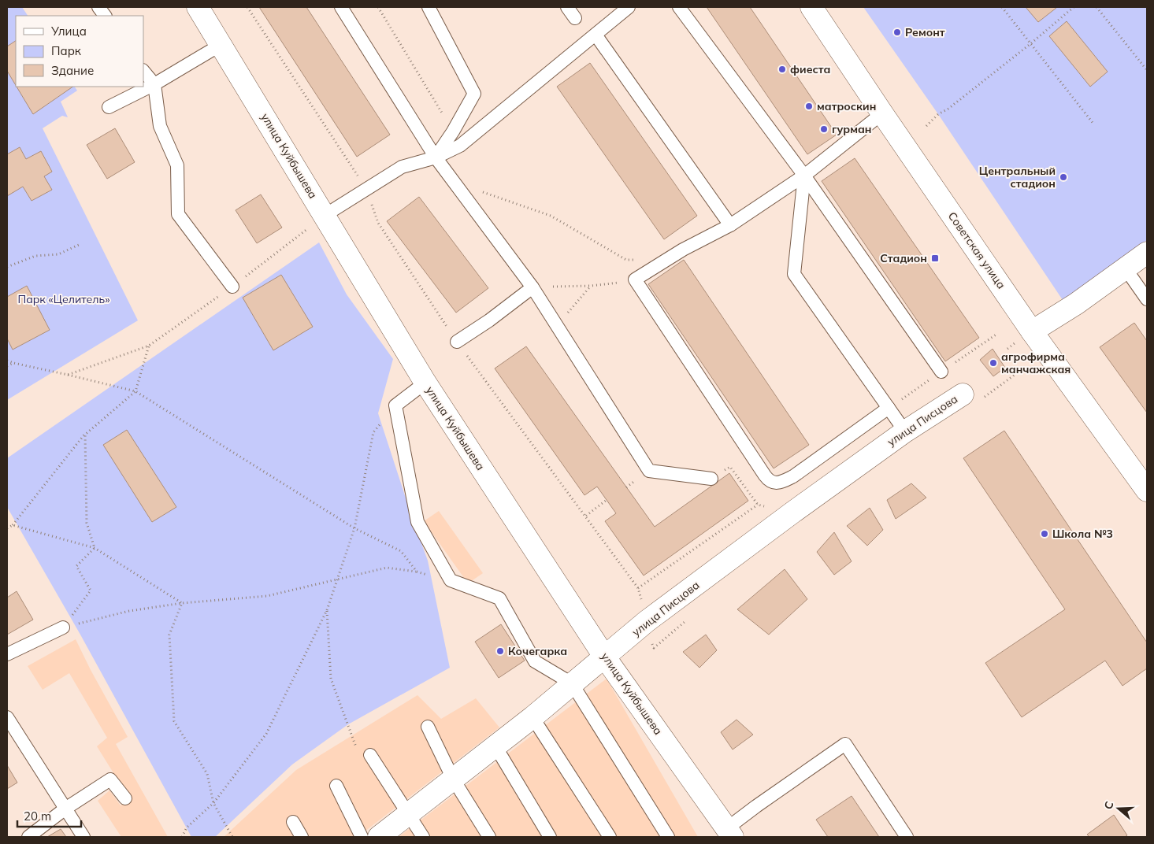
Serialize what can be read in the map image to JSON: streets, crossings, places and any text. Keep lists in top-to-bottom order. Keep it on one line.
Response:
{"streets":{"main road":["улица Куйбышева","Советская улица","улица Писцова"]},"crossings":[["улица Куйбышева","улица Писцова"]],"parks":["Парк «Целитель»"],"places":{"other":["Ремонт","фиеста","матроскин","гурман","Центральный стадион","агрофирма манчажская","Школа №3","Кочегарка"],"transit":["Стадион"]},"legend":["Улица","Парк","Здание"],"scale_bar":"20 m","north":"left"}
